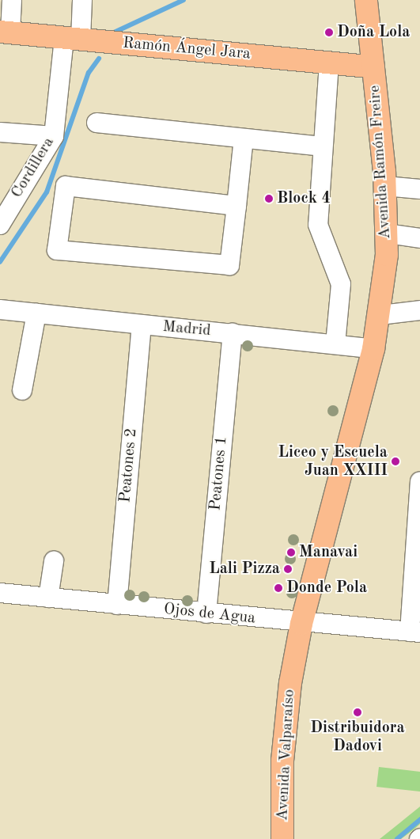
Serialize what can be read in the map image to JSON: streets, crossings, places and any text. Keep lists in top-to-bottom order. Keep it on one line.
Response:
{"streets":{"main road":["Ramón Ángel Jara","Avenida Ramón Freire","Avenida Valparaíso"],"street":["Cordillera","Madrid","Peatones 2","Peatones 1","Ojos de Agua"]},"crossings":[["Ramón Ángel Jara","Avenida Ramón Freire"],["Ramón Ángel Jara","Cordillera"],["Avenida Ramón Freire","Madrid"],["Avenida Ramón Freire","Ojos de Agua"],["Avenida Ramón Freire","Avenida Valparaíso"],["Madrid","Peatones 2"],["Madrid","Peatones 1"],["Peatones 2","Ojos de Agua"],["Peatones 1","Ojos de Agua"],["Ojos de Agua","Avenida Valparaíso"]],"places":["Doña Lola","Block 4","Liceo y Escuela Juan XXIII","Manavai","Lali Pizza","Donde Pola","Distribuidora Dadovi"]}
